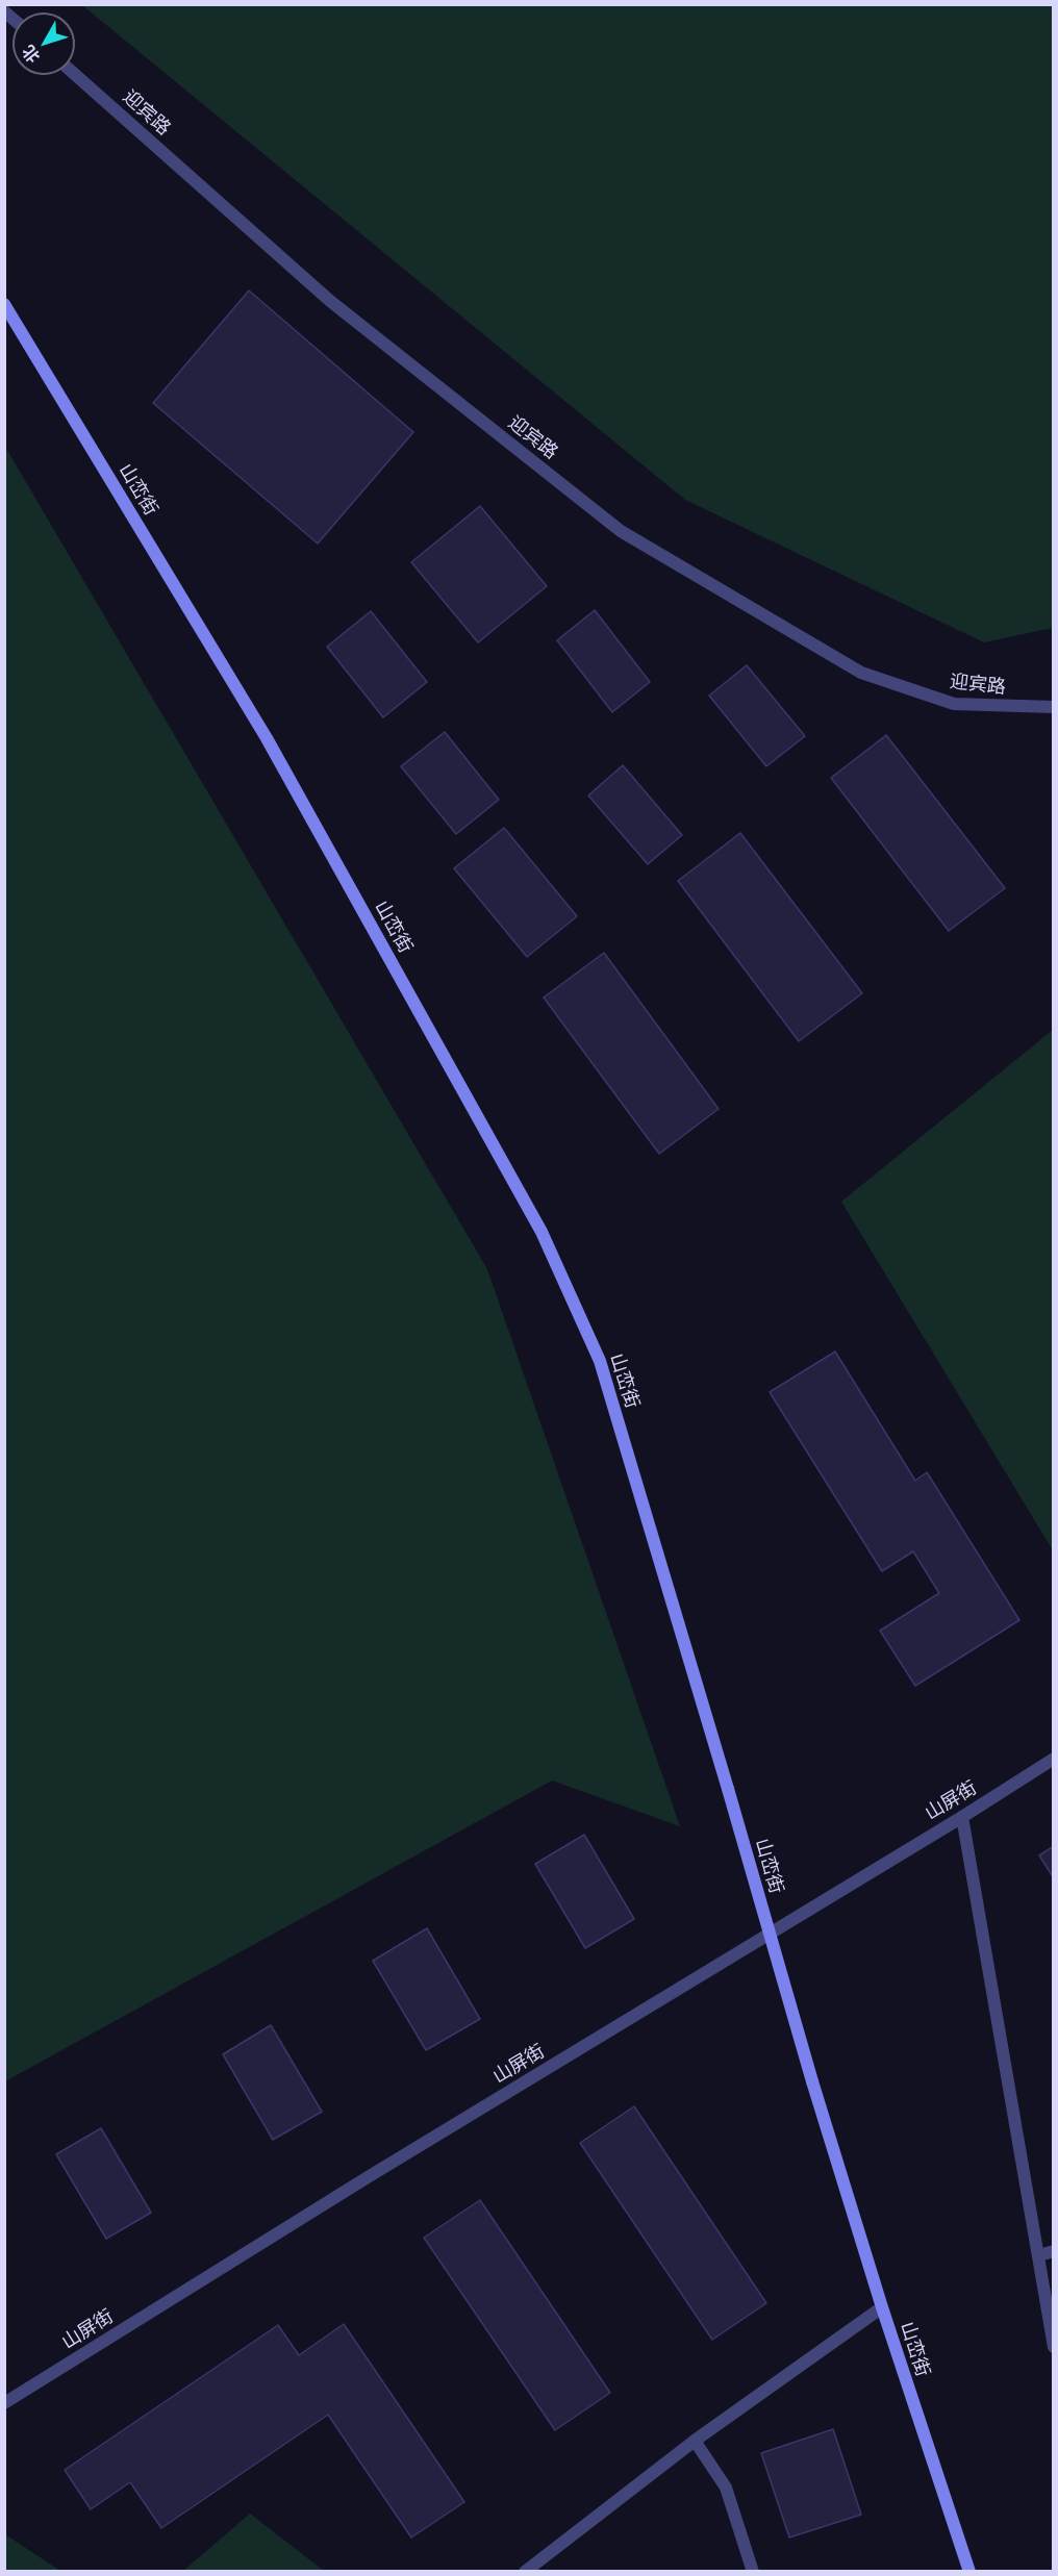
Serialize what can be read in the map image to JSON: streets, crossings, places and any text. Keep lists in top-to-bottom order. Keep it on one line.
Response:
{"streets":{"main road":["山峦街"],"street":["迎宾路","山屏街"]},"north":"bottom left"}
